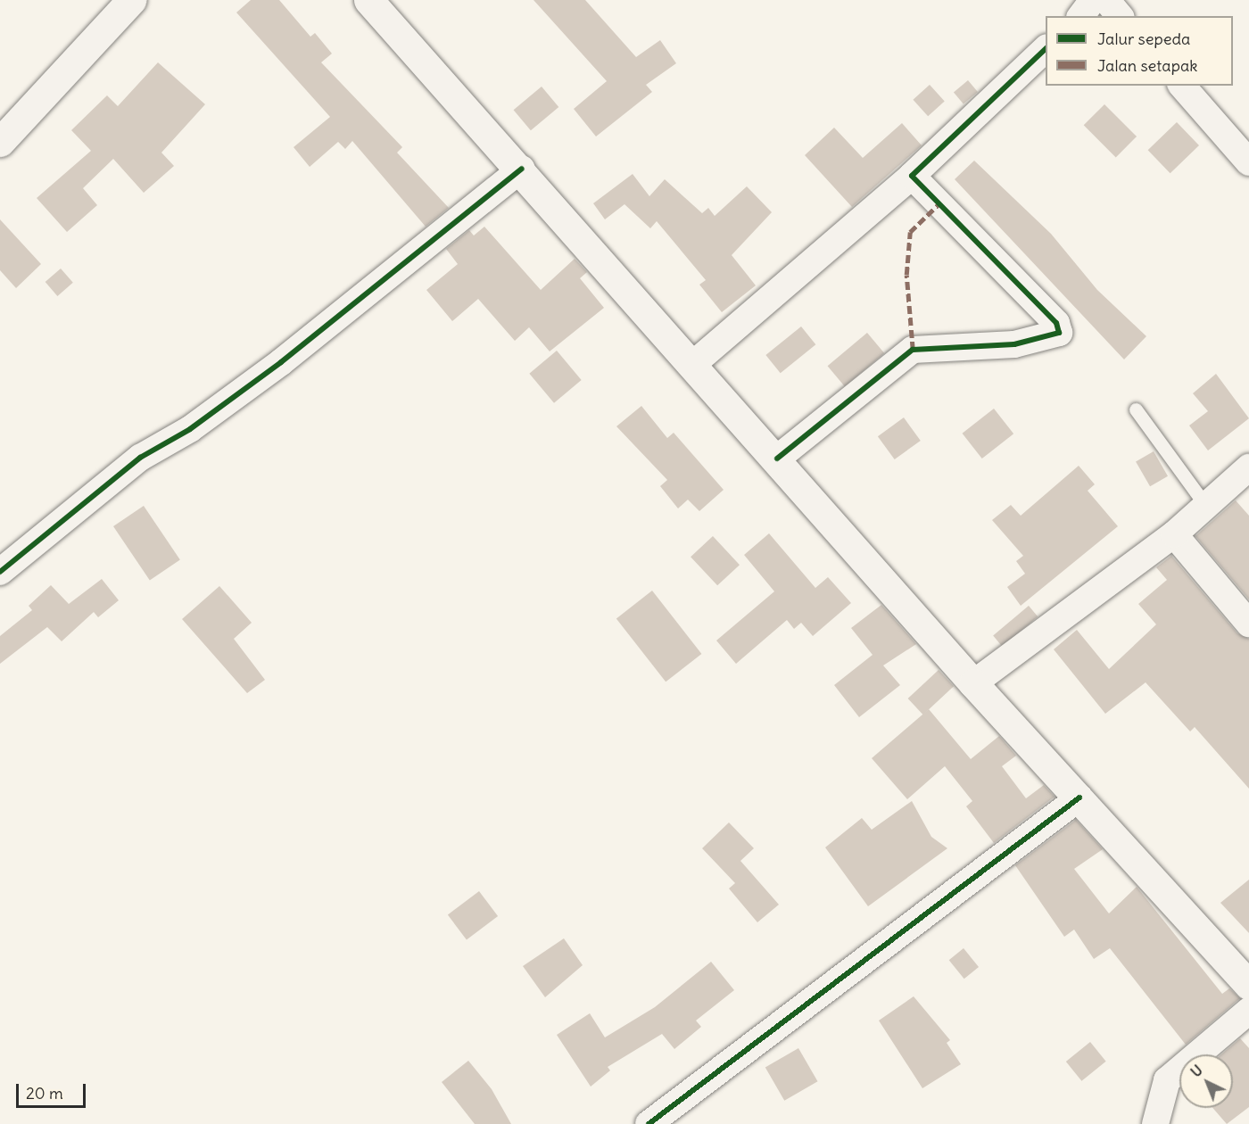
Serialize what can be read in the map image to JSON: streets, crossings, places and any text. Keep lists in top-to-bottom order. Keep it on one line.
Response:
{"legend":["Jalur sepeda","Jalan setapak"],"scale_bar":"20 m","north":"top left"}
